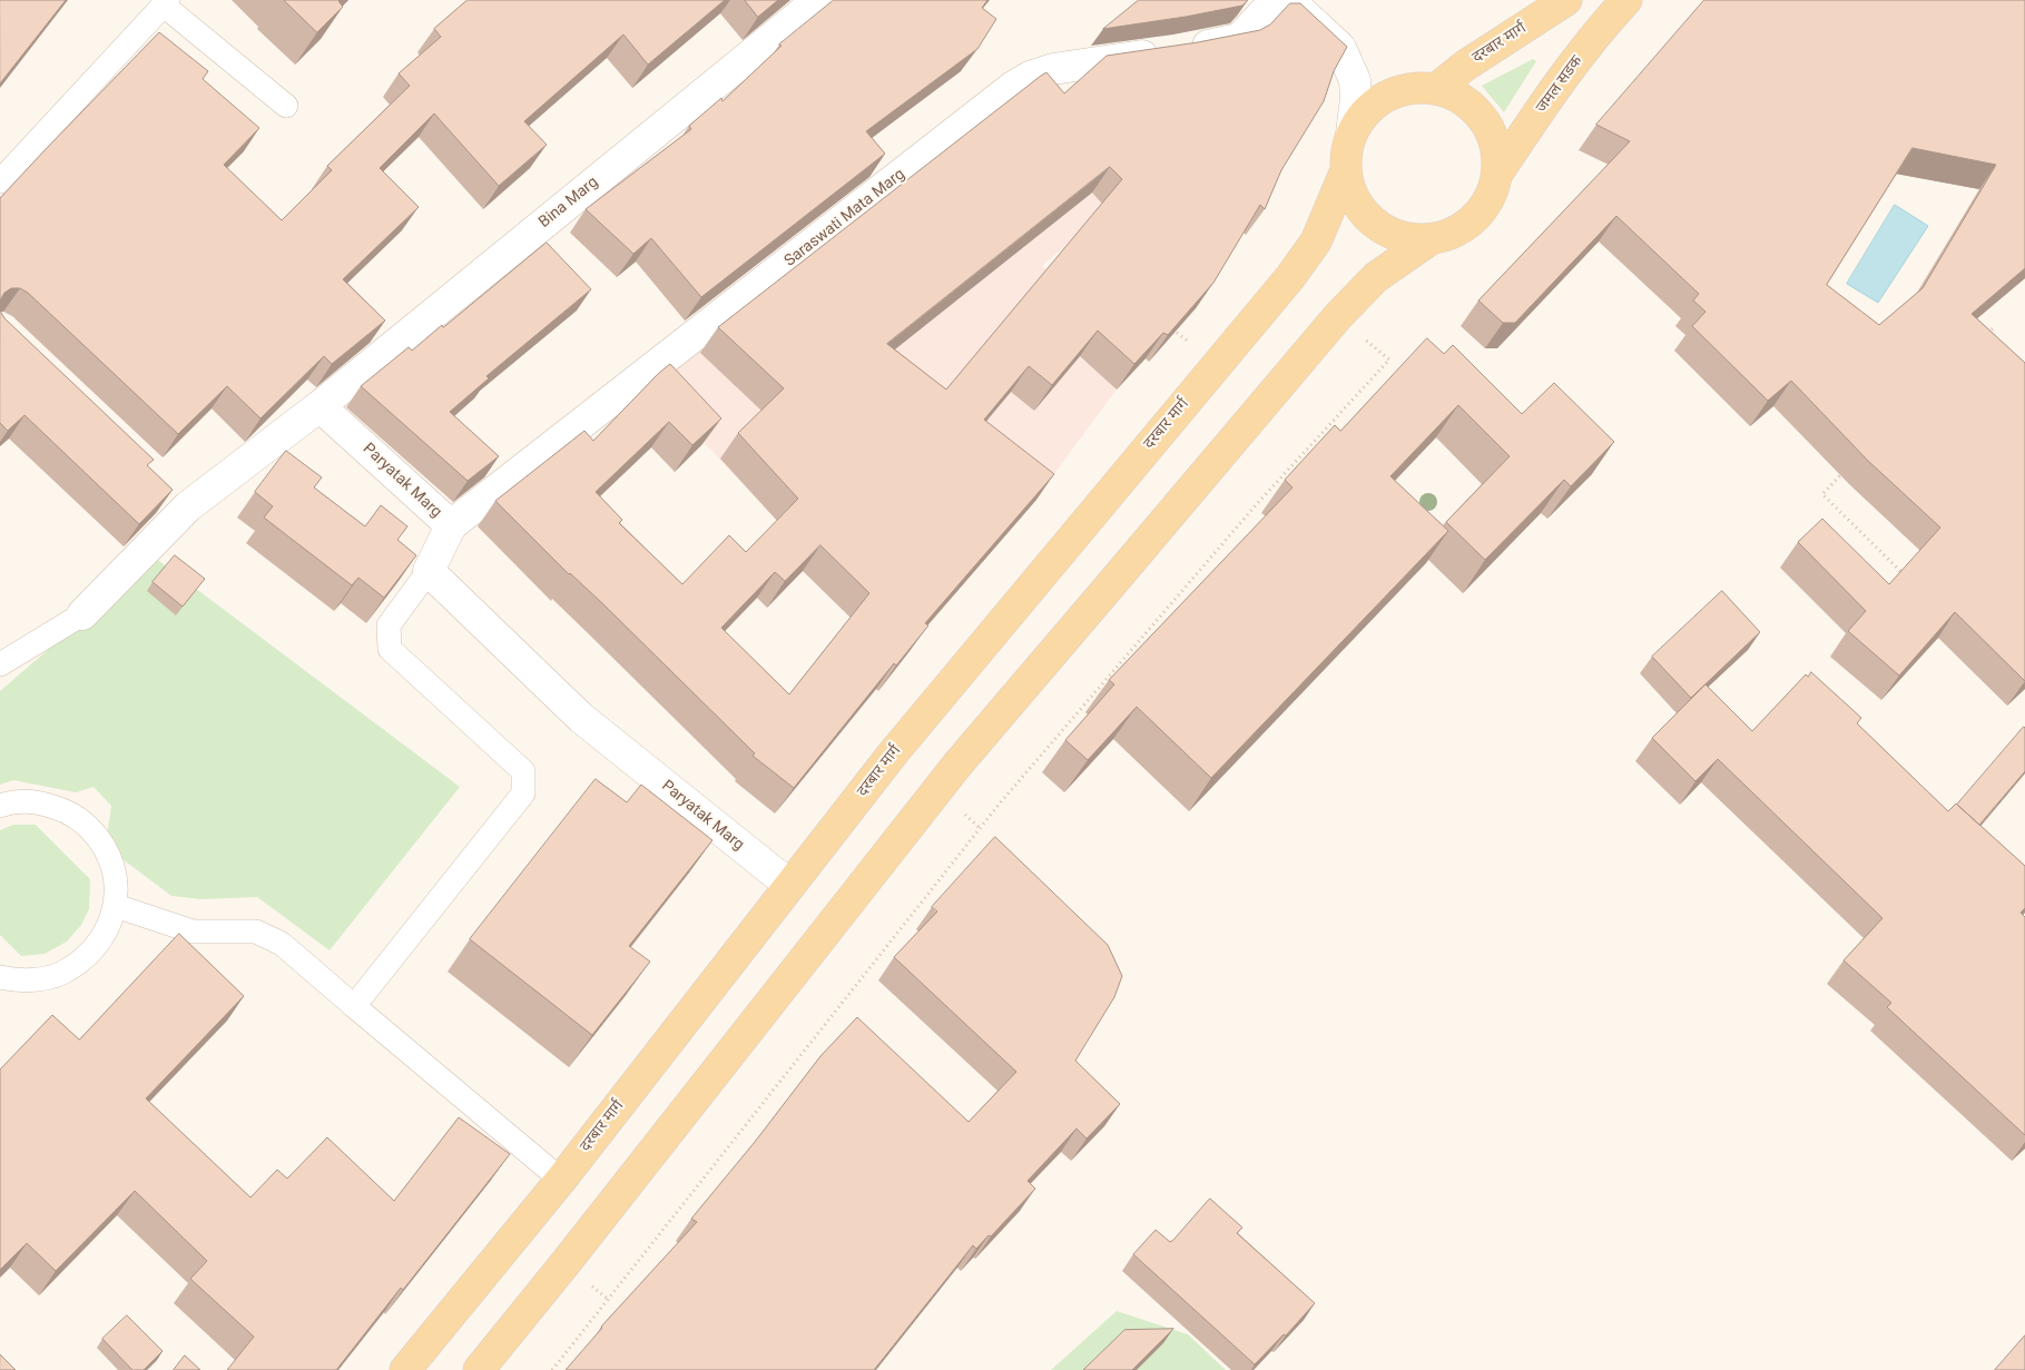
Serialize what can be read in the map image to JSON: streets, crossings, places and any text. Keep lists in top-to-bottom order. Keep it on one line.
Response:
{"streets":{"main road":["दरबार मार्ग","जमल सडक"],"street":["Bina Marg","Saraswati Mata Marg","Paryatak Marg"]},"crossings":[["दरबार मार्ग","जमल सडक"],["दरबार मार्ग","Paryatak Marg"],["Bina Marg","Paryatak Marg"],["Saraswati Mata Marg","Paryatak Marg"]]}
